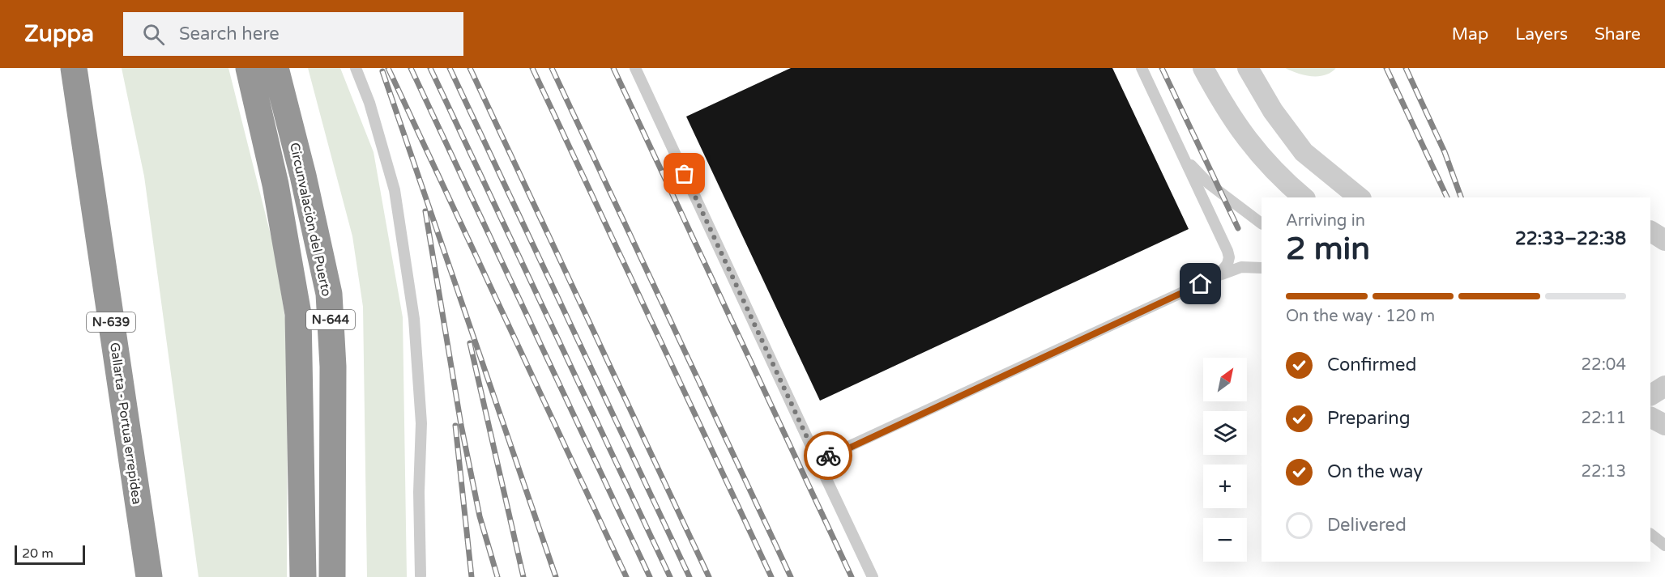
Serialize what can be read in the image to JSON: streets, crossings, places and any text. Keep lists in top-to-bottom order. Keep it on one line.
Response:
{"streets":{"highway":["Circunvalación del Puerto","N-644","N-639","Gallarta - Portua errepidea"]},"scale_bar":"20 m","north":"top right","page":{"header":"Zuppa","search":"Search here","nav":["Map","Layers","Share"],"heading":["2 min","Arriving in","22:33–22:38"],"bar":"On the way · 120 m","list":[["Confirmed","22:04"],["Preparing","22:11"],["On the way","22:13"],"Delivered"],"map_buttons":["+","−"],"scale":"20 m"}}
